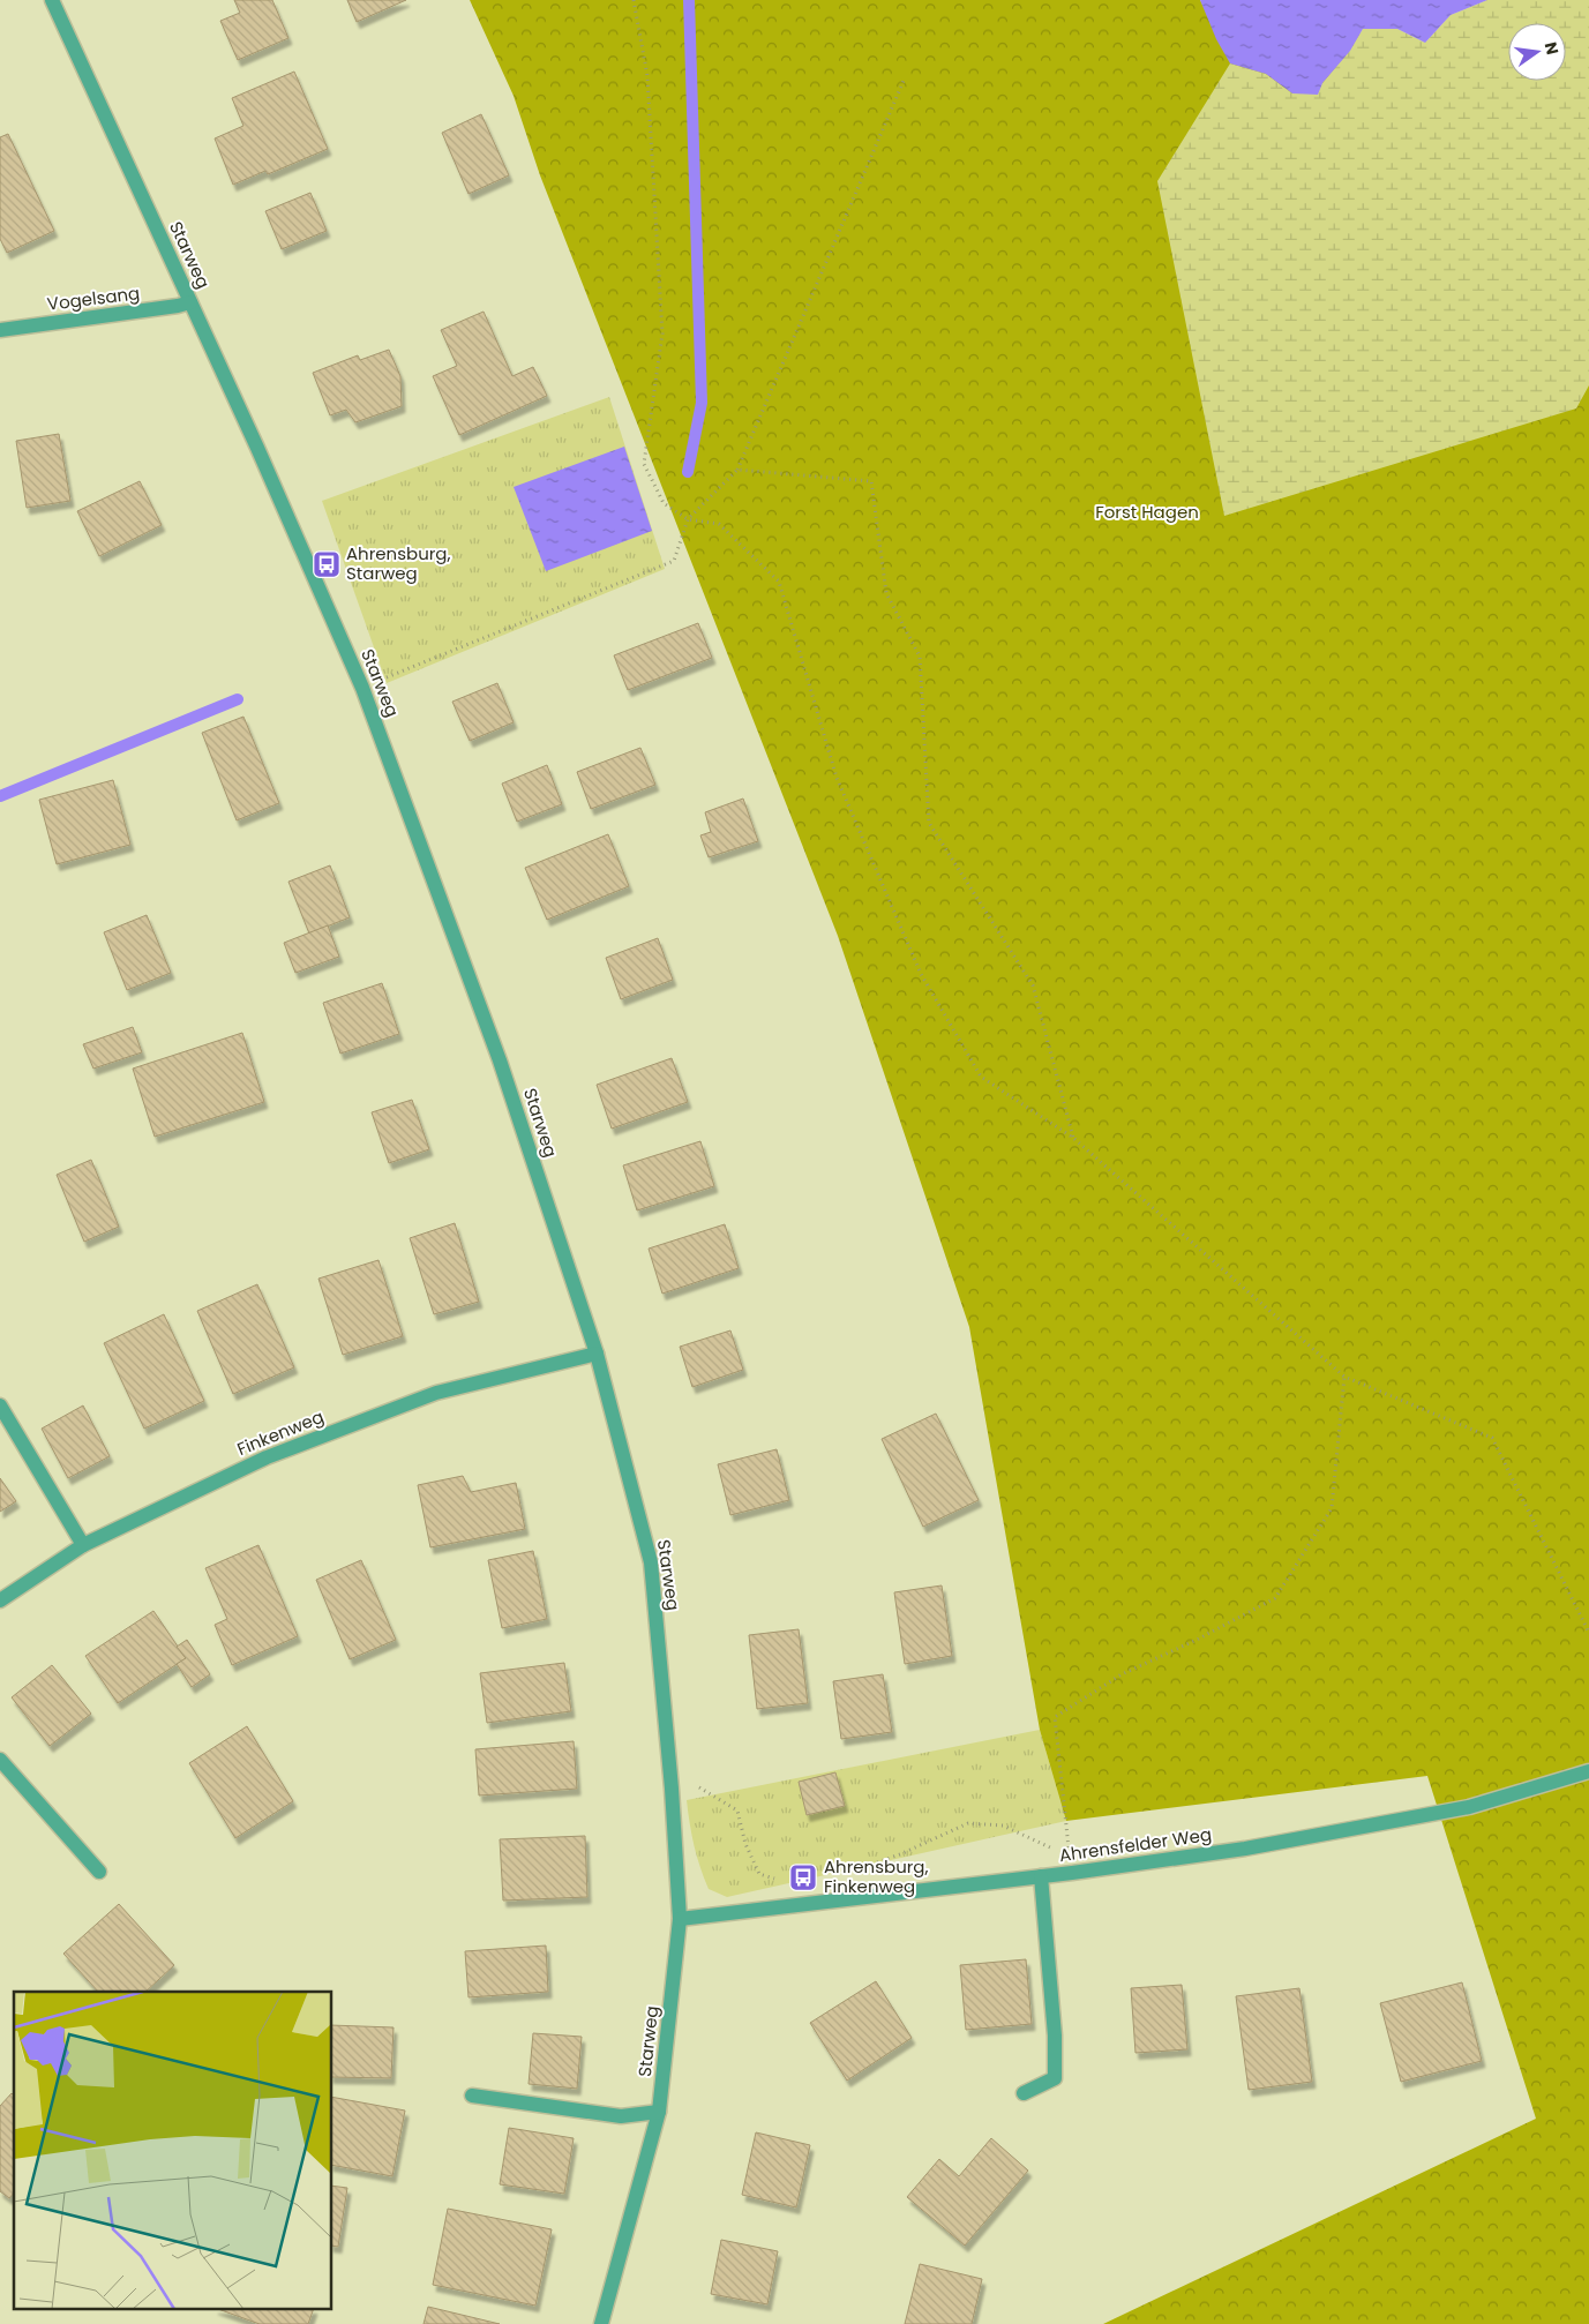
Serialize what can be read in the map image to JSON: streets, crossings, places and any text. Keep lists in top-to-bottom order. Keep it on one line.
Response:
{"streets":{"street":["Starweg","Vogelsang","Finkenweg","Ahrensfelder Weg"]},"crossings":[["Starweg","Vogelsang"],["Starweg","Finkenweg"],["Starweg","Ahrensfelder Weg"]],"parks":["Forst Hagen"],"places":{"bus stop":["Ahrensburg, Starweg","Ahrensburg, Finkenweg"]},"north":"right"}
